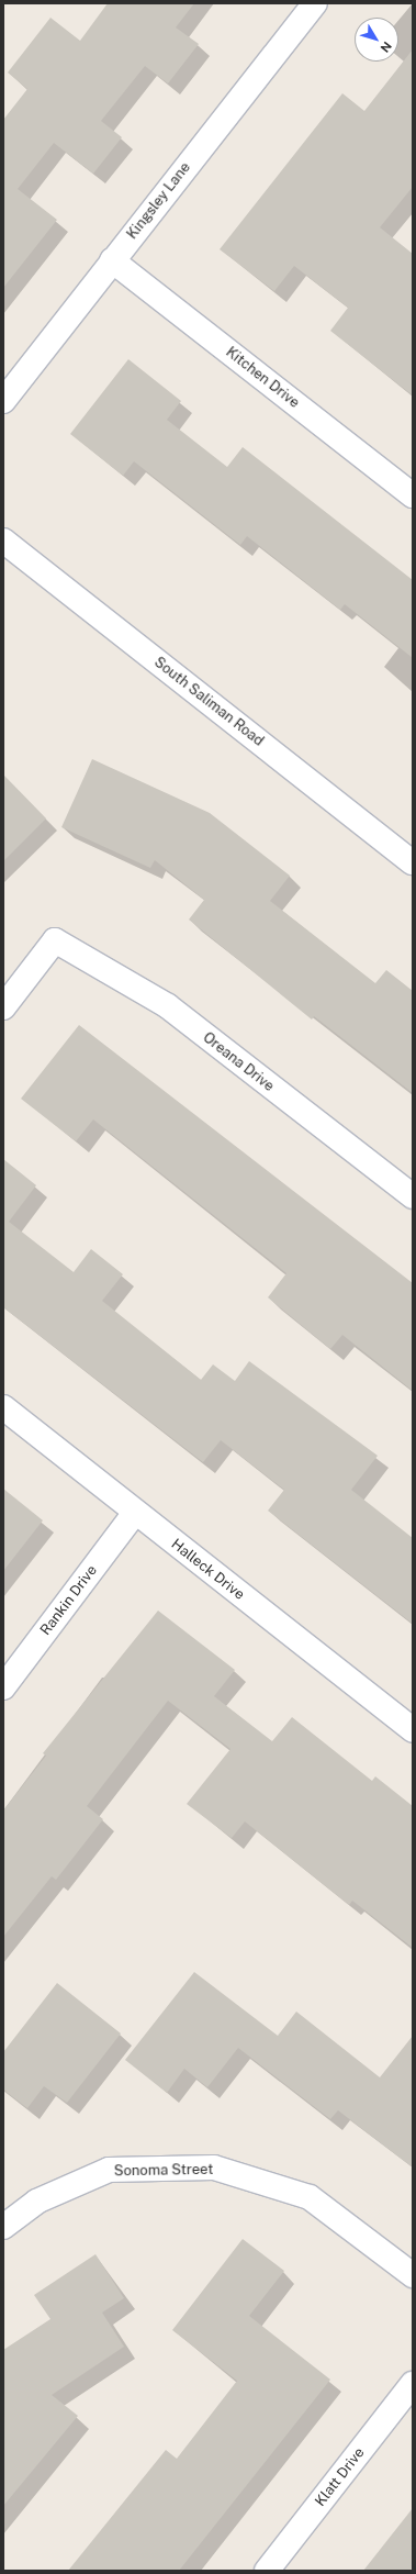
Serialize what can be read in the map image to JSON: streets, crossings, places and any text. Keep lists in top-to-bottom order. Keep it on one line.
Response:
{"streets":{"street":["Kingsley Lane","Kitchen Drive","South Saliman Road","Oreana Drive","Halleck Drive","Rankin Drive","Sonoma Street","Klatt Drive"]},"crossings":[["Kingsley Lane","Kitchen Drive"],["Halleck Drive","Rankin Drive"]],"north":"bottom right"}
